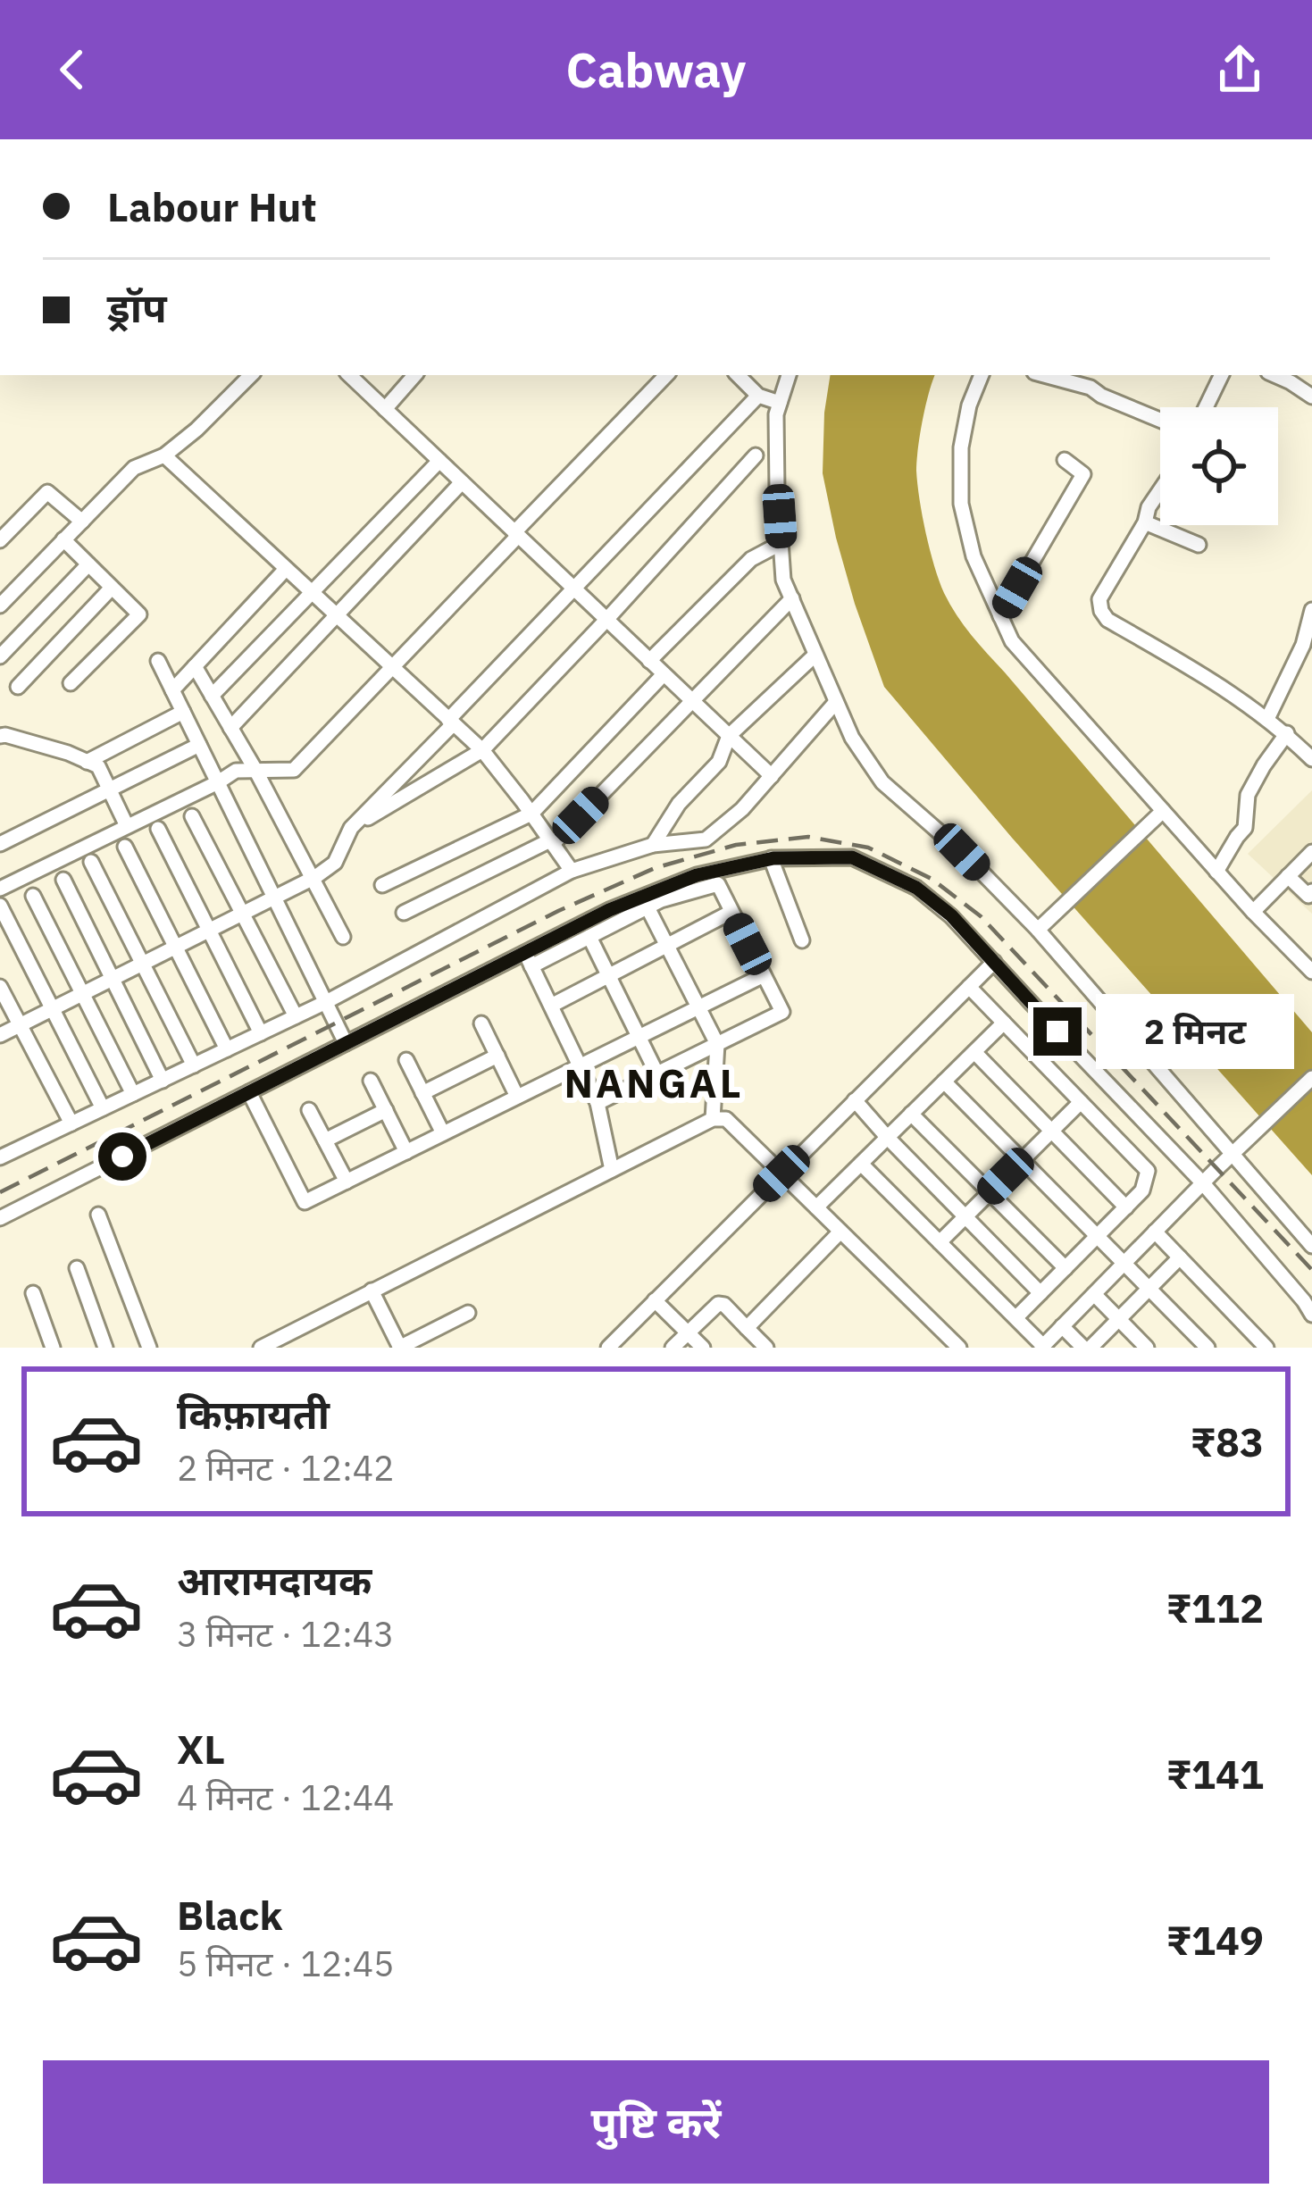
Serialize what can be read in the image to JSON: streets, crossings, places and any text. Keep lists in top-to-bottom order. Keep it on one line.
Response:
{"districts":["NANGAL"],"page":{"header":"Cabway","banner":["Labour Hut","ड्रॉप"],"bubble":"2 मिनट","list":[{"name":"किफ़ायती","note":"2 मिनट · 12:42","value":"₹83"},{"name":"आरामदायक","note":"3 मिनट · 12:43","value":"₹112"},{"name":"XL","note":"4 मिनट · 12:44","value":"₹141"},{"name":"Black","note":"5 मिनट · 12:45","value":"₹149"}],"buttons":"पुष्टि करें"}}
